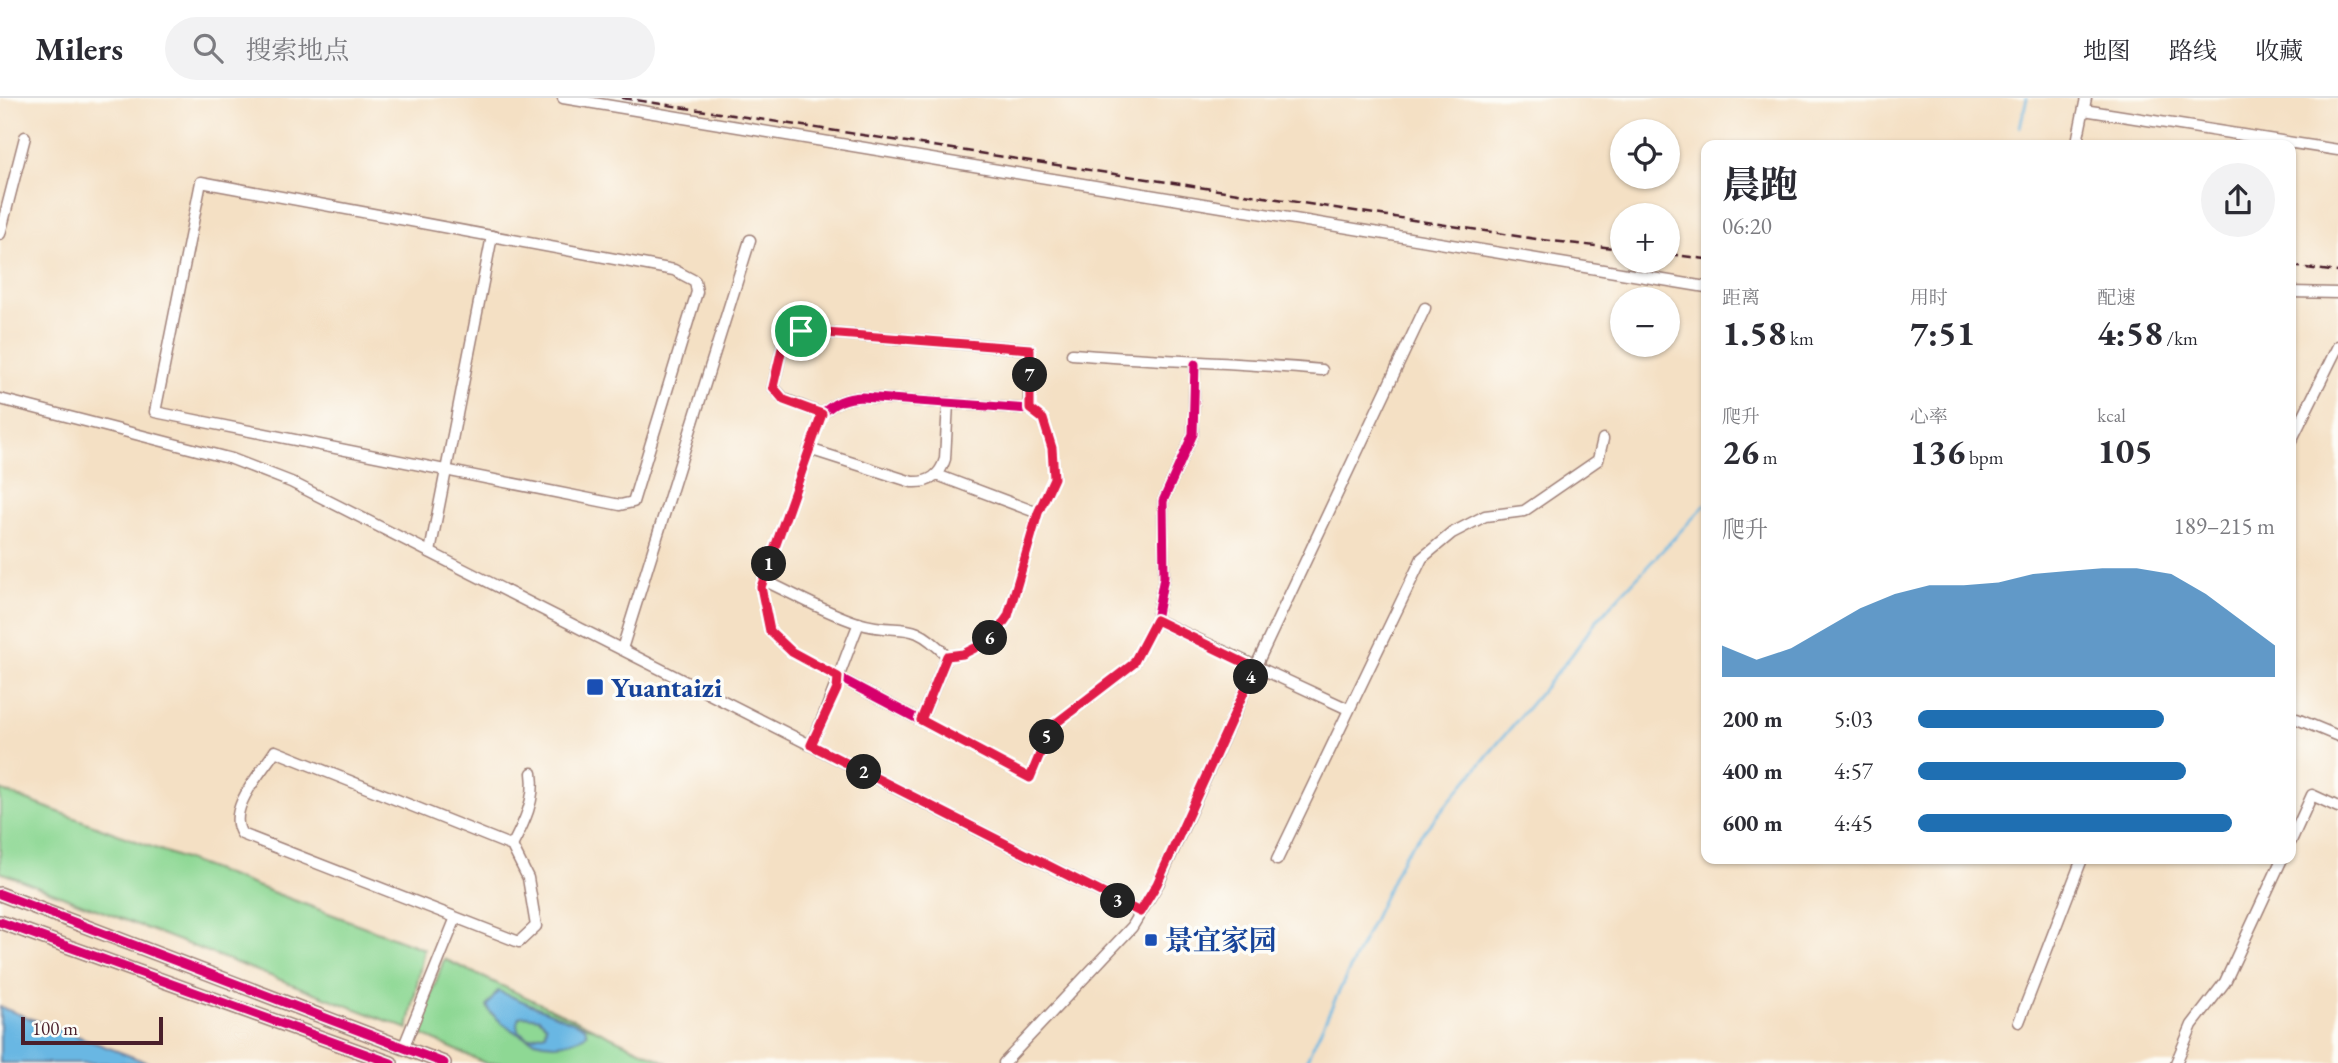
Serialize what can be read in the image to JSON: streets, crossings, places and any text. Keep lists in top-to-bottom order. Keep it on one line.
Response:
{"places":{"transit":["Yuantaizi","景宜家园"]},"scale_bar":"100 m","page":{"header":"Milers","search":"搜索地点","nav":["地图","路线","收藏"],"map_buttons":["+","−"],"heading":["晨跑","06:20"],"stats":[["距离","1.58 km"],["用时","7:51"],["配速","4:58 /km"],["爬升","26 m"],["心率","136 bpm"],["kcal","105"]],"pins":["7","1","6","4","5","2","3"],"chart":["爬升","189–215 m"],"list":[{"name":"200 m","note":"5:03"},{"name":"400 m","note":"4:57"},{"name":"600 m","note":"4:45"}],"scale":"100 m"}}
